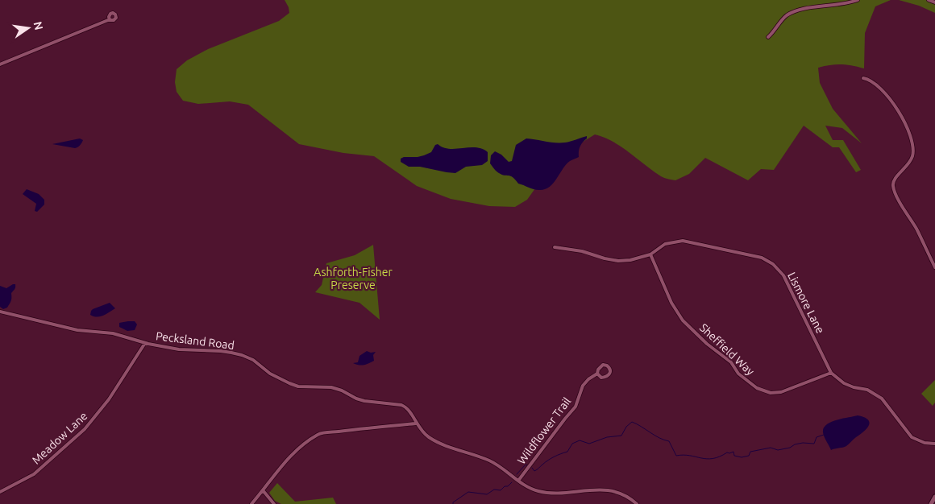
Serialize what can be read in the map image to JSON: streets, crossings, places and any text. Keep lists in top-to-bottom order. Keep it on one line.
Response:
{"streets":{"street":["Lismore Lane","Pecksland Road","Sheffield Way","Wildflower Trail","Meadow Lane"]},"crossings":[["Lismore Lane","Sheffield Way"],["Pecksland Road","Wildflower Trail"],["Pecksland Road","Meadow Lane"]],"parks":["Ashforth-Fisher Preserve"],"north":"right"}
